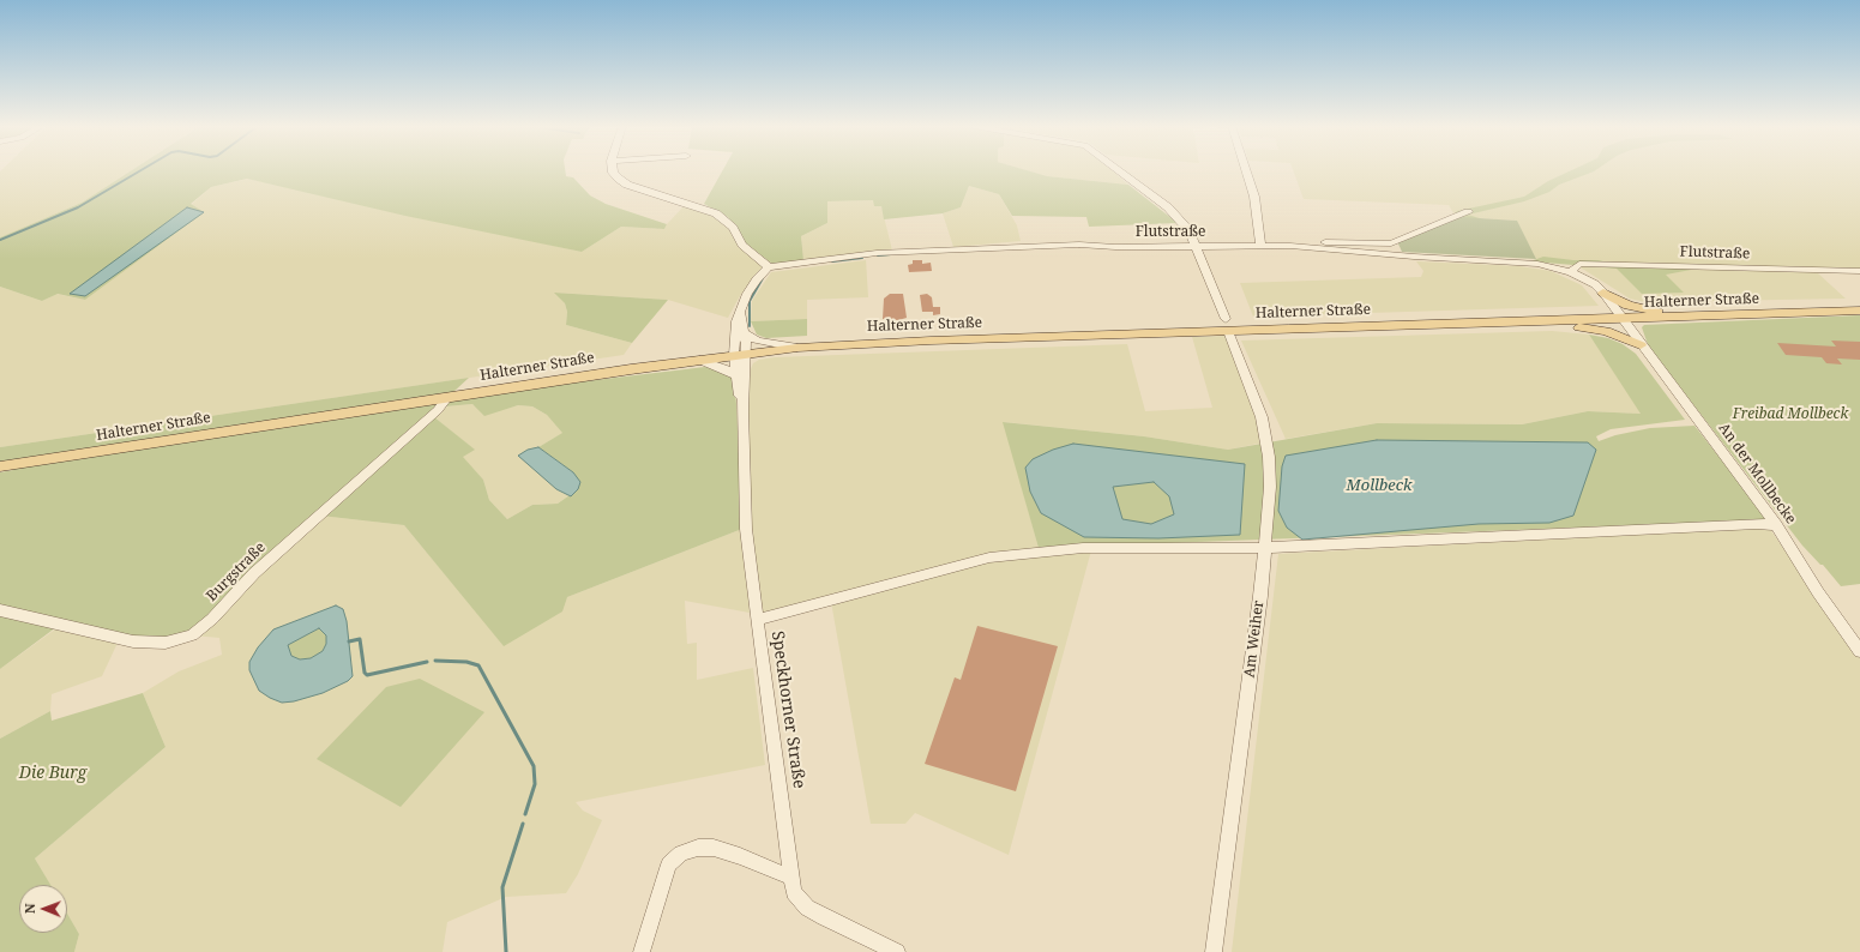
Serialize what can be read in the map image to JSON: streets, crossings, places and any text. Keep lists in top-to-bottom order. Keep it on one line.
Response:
{"streets":{"main road":["Halterner Straße"],"street":["Flutstraße","An der Mollbecke","Burgstraße","Am Weiher","Speckhorner Straße"]},"crossings":[["Flutstraße","Halterner Straße"],["Flutstraße","An der Mollbecke"],["Flutstraße","Am Weiher"],["Halterner Straße","An der Mollbecke"],["Halterner Straße","Burgstraße"],["Halterner Straße","Am Weiher"],["Halterner Straße","Speckhorner Straße"]],"water":["Mollbeck"],"parks":["Freibad Mollbeck","Die Burg"],"north":"left"}
